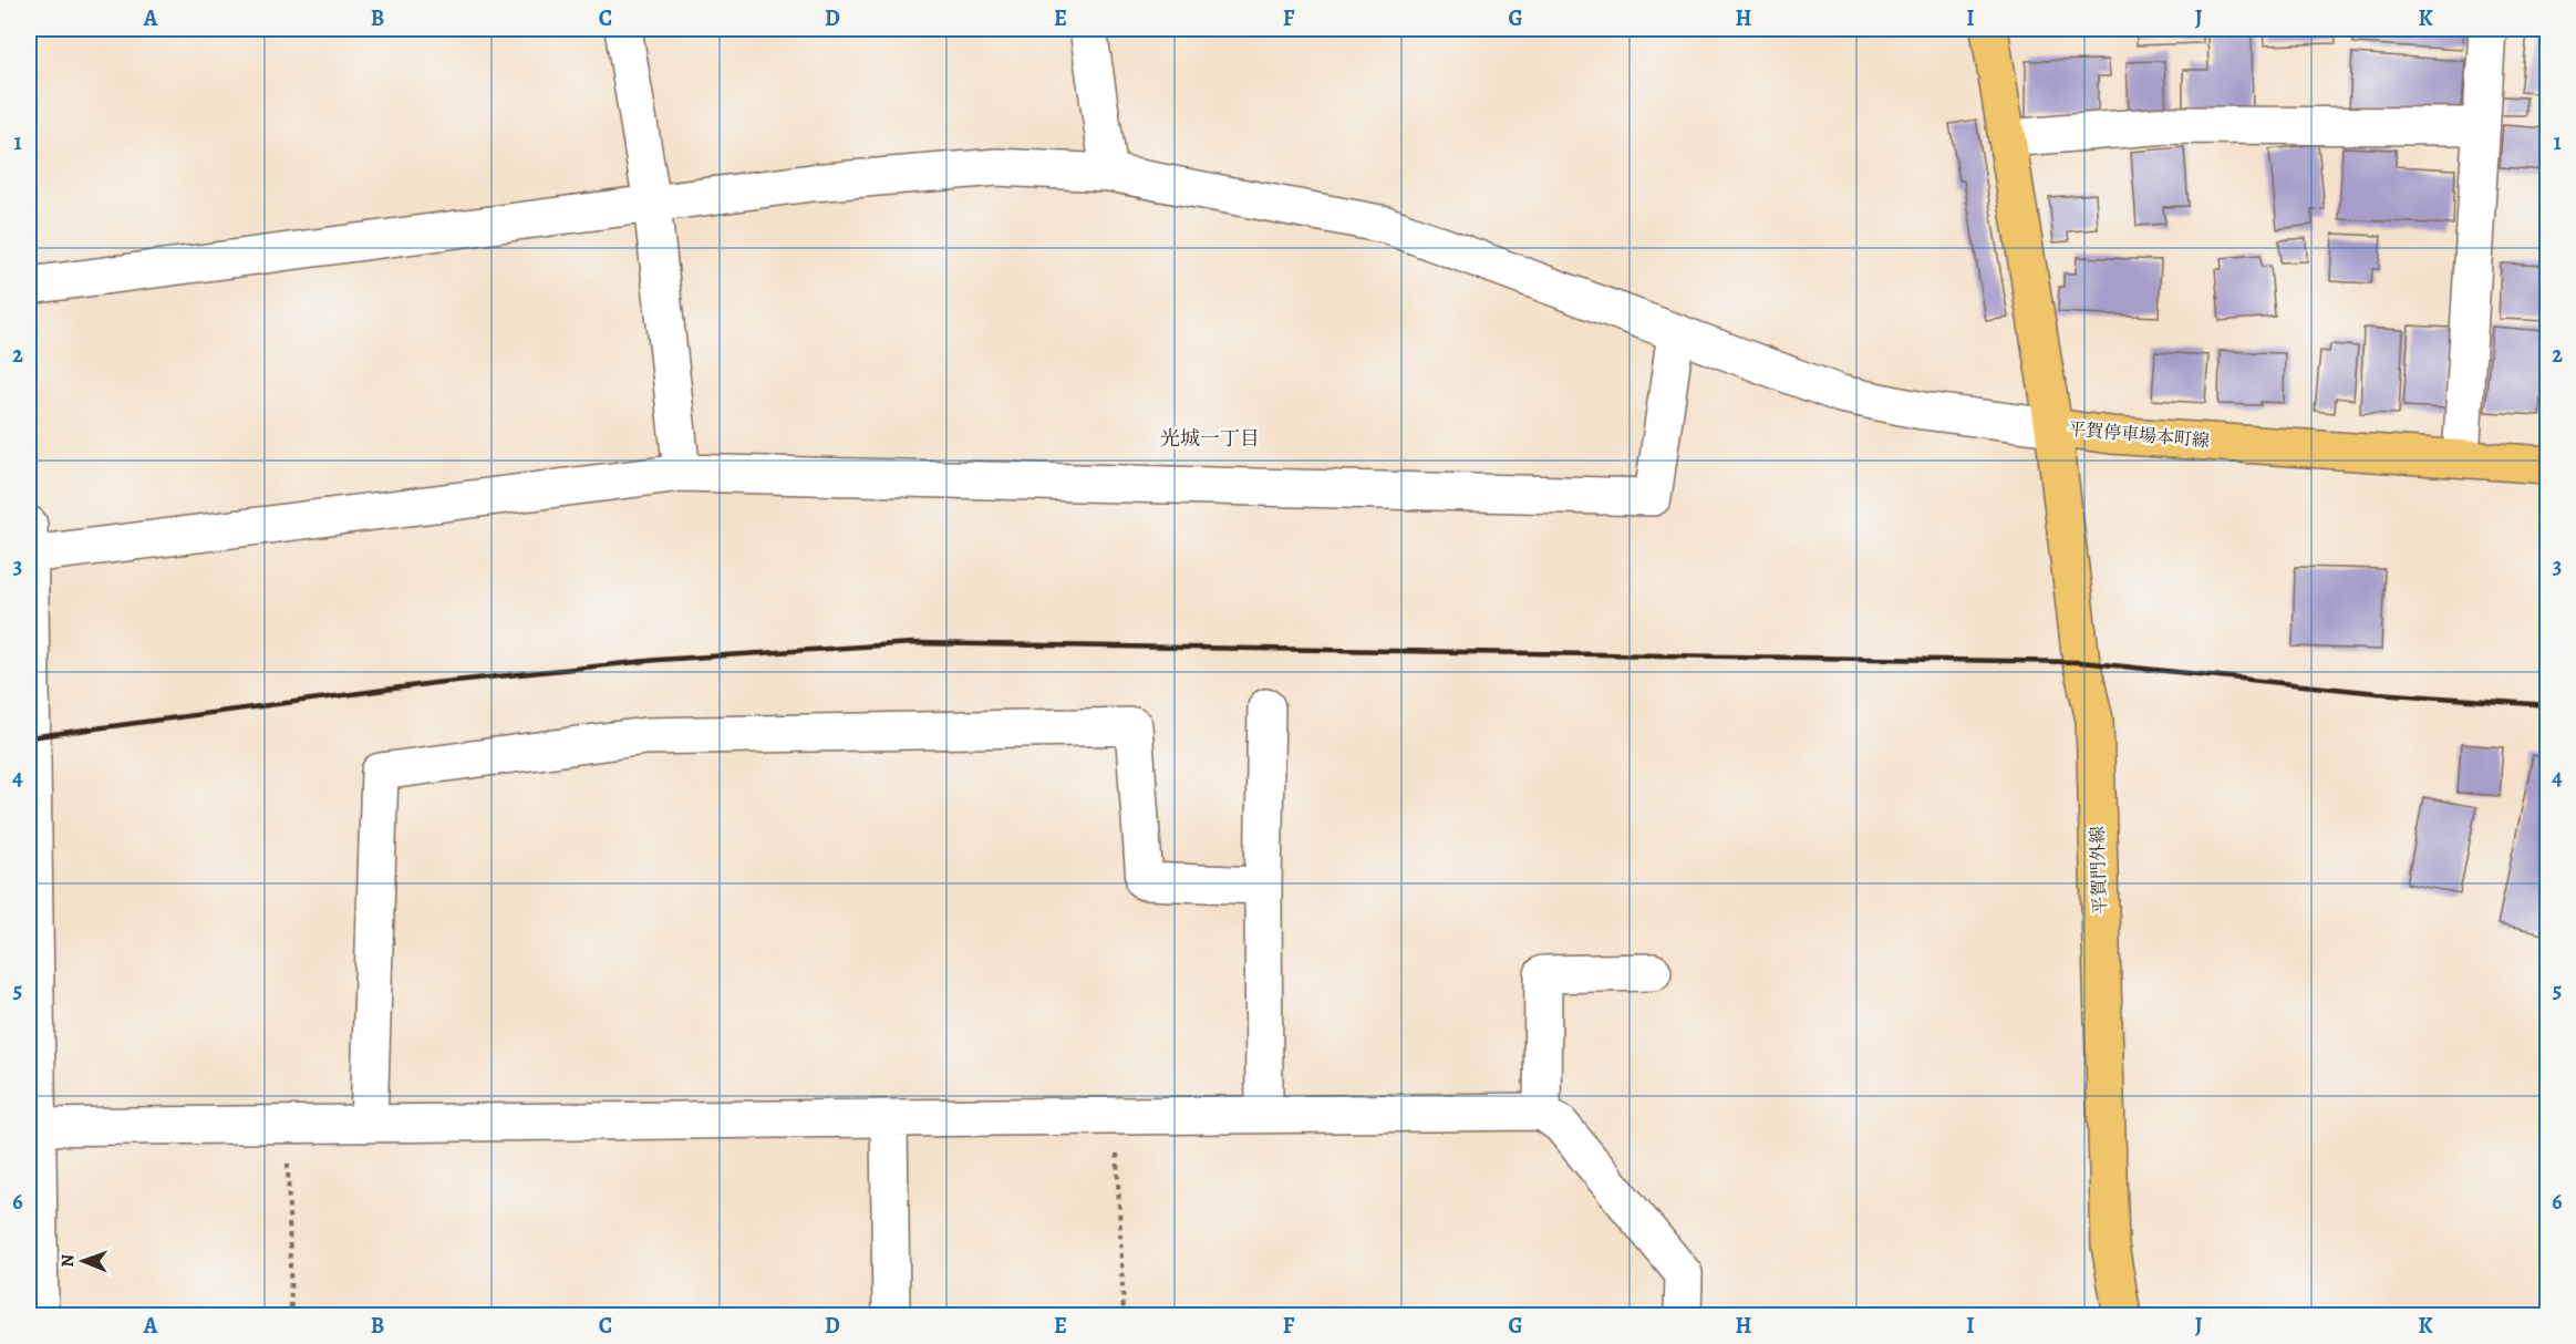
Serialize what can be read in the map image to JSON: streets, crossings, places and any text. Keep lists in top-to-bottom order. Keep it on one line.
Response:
{"streets":{"main road":["平賀停車場本町線","平賀門外線"]},"crossings":[["平賀停車場本町線","平賀門外線"]],"districts":["光城一丁目"],"north":"left","grid":{"columns":["A","B","C","D","E","F","G","H","I","J","K"],"rows":["1","2","3","4","5","6"]}}
